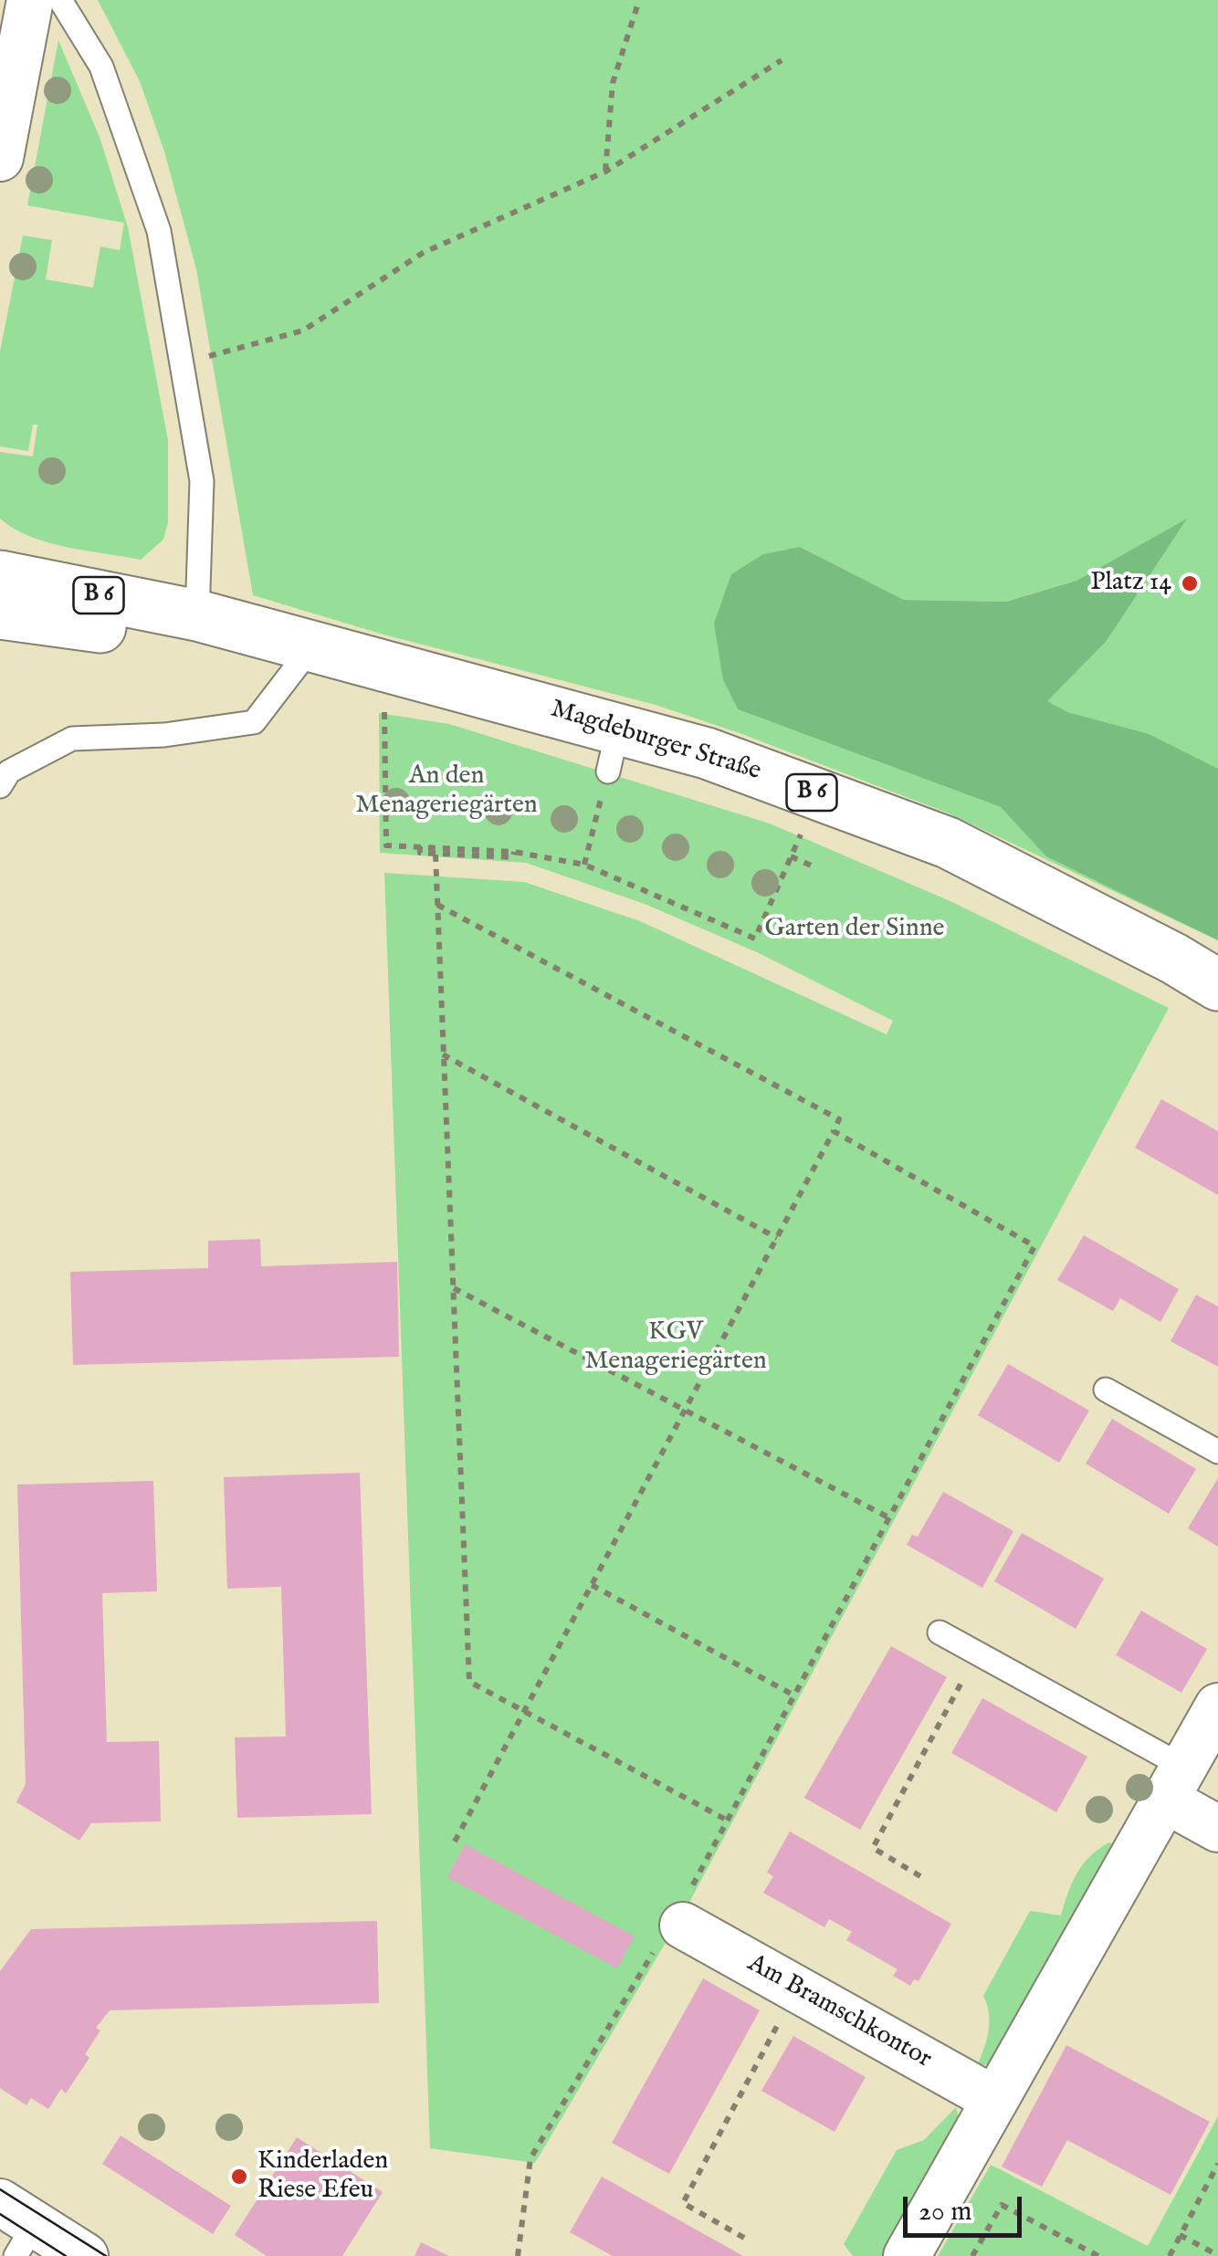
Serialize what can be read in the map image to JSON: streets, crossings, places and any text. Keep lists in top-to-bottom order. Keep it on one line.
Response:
{"streets":{"main road":["B 6","Magdeburger Straße"],"street":["Am Bramschkontor"]},"parks":["An den Menageriegärten","Garten der Sinne","KGV Menageriegärten"],"places":["Platz 14","Kinderladen Riese Efeu"],"scale_bar":"20 m"}
